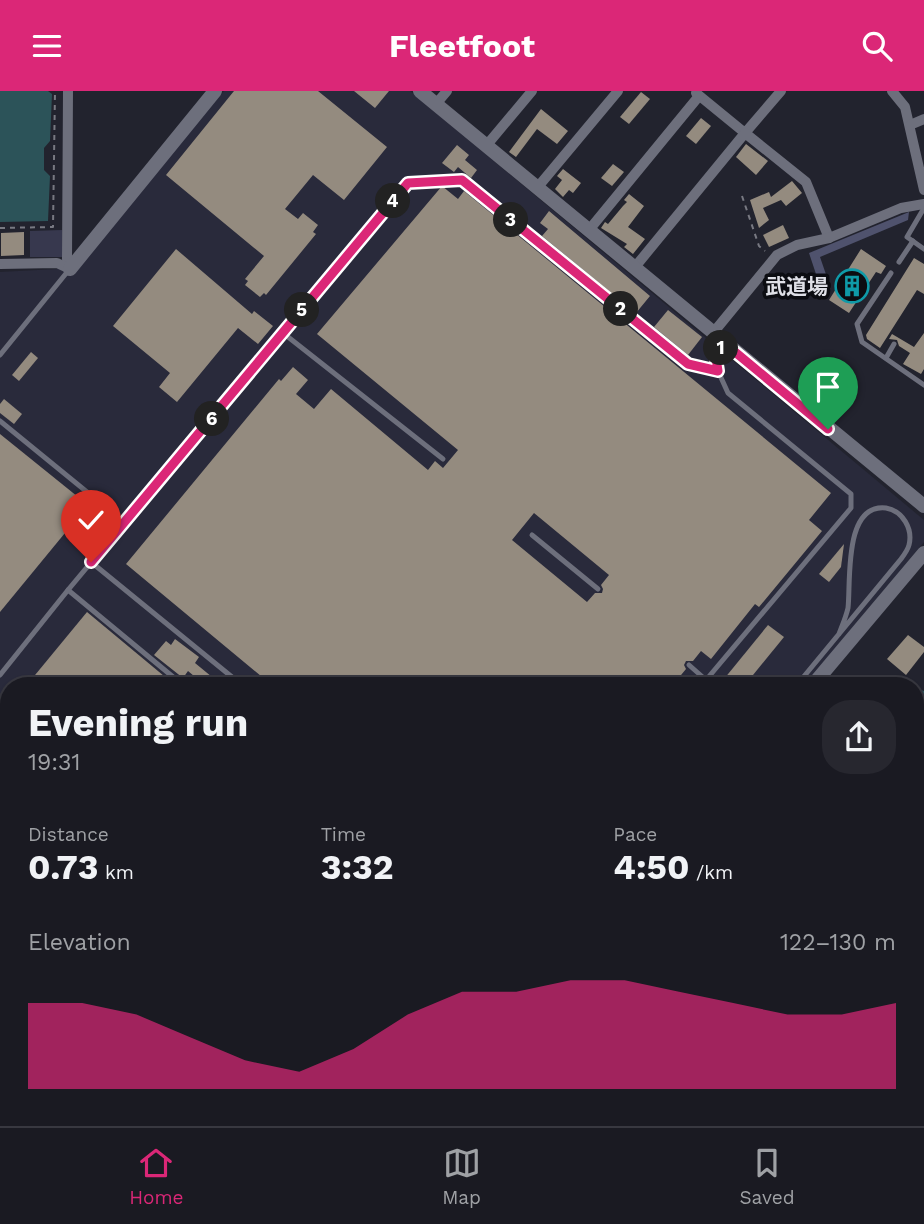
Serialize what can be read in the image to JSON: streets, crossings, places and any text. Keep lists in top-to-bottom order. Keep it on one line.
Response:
{"places":{"building":["武道場"]},"page":{"header":"Fleetfoot","pins":["4","3","2","5","1","6"],"heading":["Evening run","19:31"],"stats":[["Distance","0.73 km"],["Time","3:32"],["Pace","4:50 /km"]],"chart":["Elevation","122–130 m"],"tabs":["Home","Map","Saved"]}}
